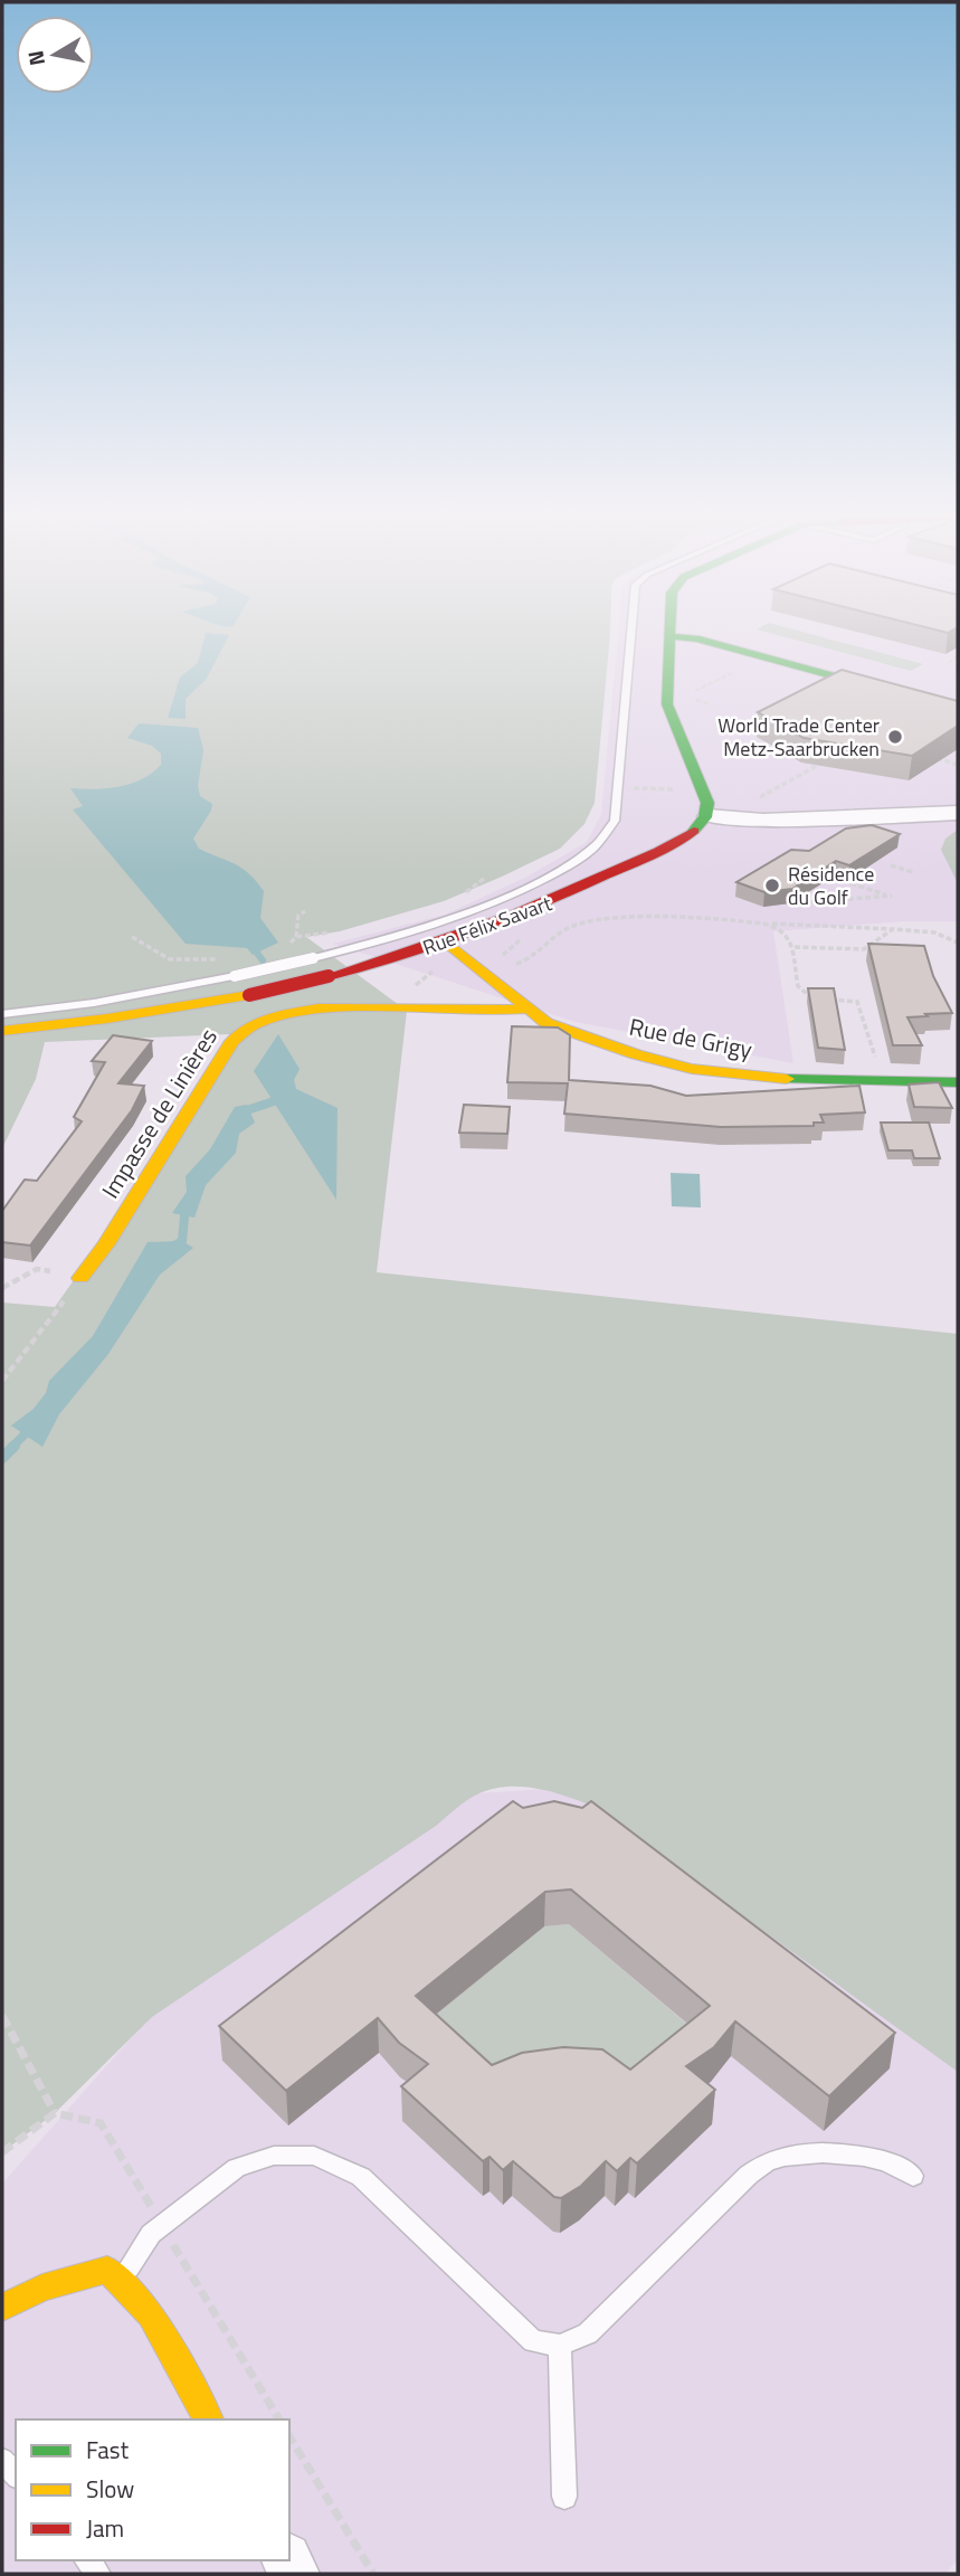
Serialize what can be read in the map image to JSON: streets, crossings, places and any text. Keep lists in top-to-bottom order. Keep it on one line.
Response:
{"streets":{"street":["Rue Félix Savart","Rue de Grigy","Impasse de Linières"]},"crossings":[["Rue Félix Savart","Rue de Grigy"],["Rue de Grigy","Impasse de Linières"]],"places":["World Trade Center Metz-Saarbrucken","Résidence du Golf"],"legend":["Fast","Slow","Jam"],"north":"left"}
